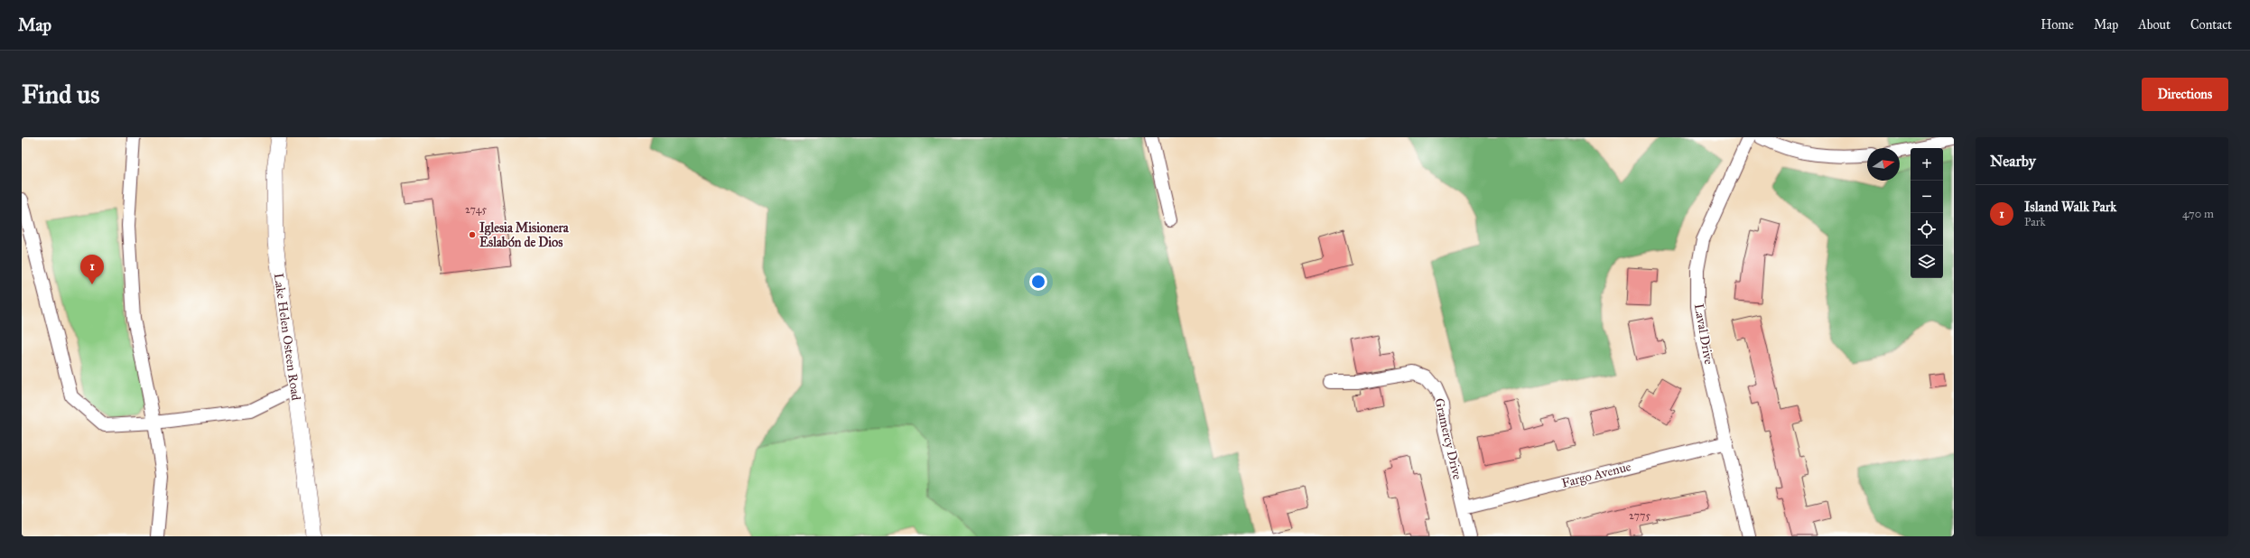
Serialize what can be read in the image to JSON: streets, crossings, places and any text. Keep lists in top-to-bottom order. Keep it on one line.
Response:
{"streets":{"street":["Laval Drive","Lake Helen Osteen Road","Gramercy Drive","Fargo Avenue"]},"crossings":[["Laval Drive","Fargo Avenue"],["Gramercy Drive","Fargo Avenue"]],"places":["Iglesia Misionera Eslabón de Dios"],"house_numbers":["2745","2775"],"north":"right","page":{"header":"Map","nav":["Home","Map","About","Contact"],"buttons":"Directions","title":"Find us","heading":"Nearby","map_buttons":["+","−"],"list":[{"mark":"1","name":"Island Walk Park","note":"Park","value":"470 m"}],"pins":"1"}}
